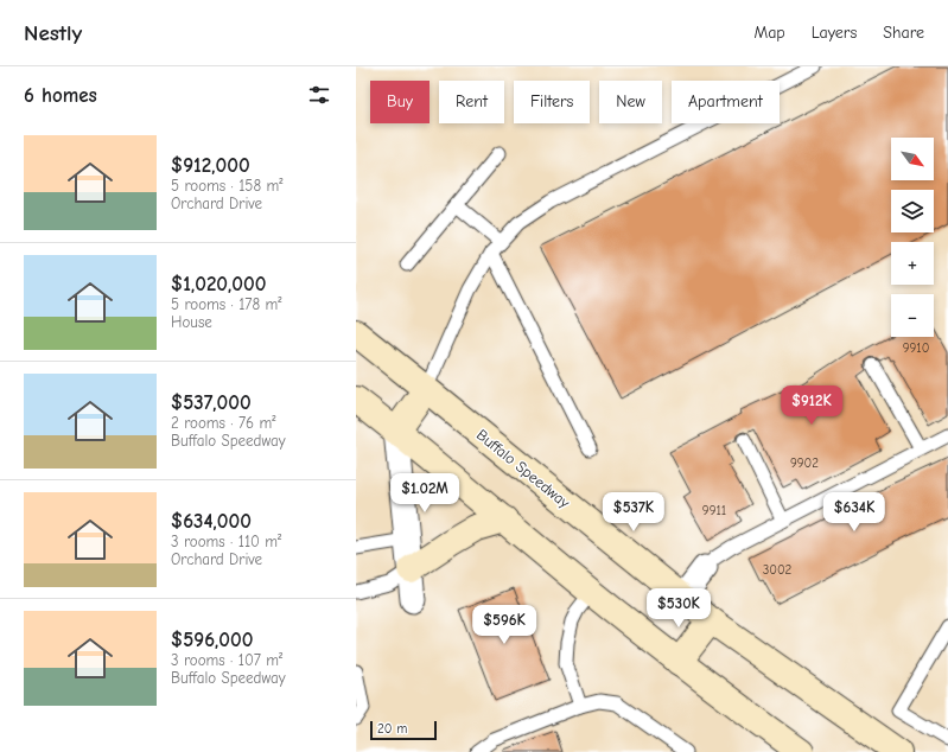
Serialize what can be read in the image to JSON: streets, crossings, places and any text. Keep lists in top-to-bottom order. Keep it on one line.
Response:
{"streets":{"main road":["Buffalo Speedway"]},"house_numbers":["9910","9902","9911","3002"],"scale_bar":"20 m","north":"bottom right","page":{"header":"Nestly","nav":["Map","Layers","Share"],"heading":"6 homes","chip":["Buy","Rent","Filters","New","Apartment"],"list":[{"name":"$912,000","note":"5 rooms · 158 m² · Orchard Drive"},{"name":"$1,020,000","note":"5 rooms · 178 m² · House"},{"name":"$537,000","note":"2 rooms · 76 m² · Buffalo Speedway"},{"name":"$634,000","note":"3 rooms · 110 m² · Orchard Drive"},{"name":"$596,000","note":"3 rooms · 107 m² · Buffalo Speedway"}],"map_buttons":["+","−"],"price":["$912K","$1.02M","$537K","$634K","$530K","$596K"],"scale":"20 m"}}
